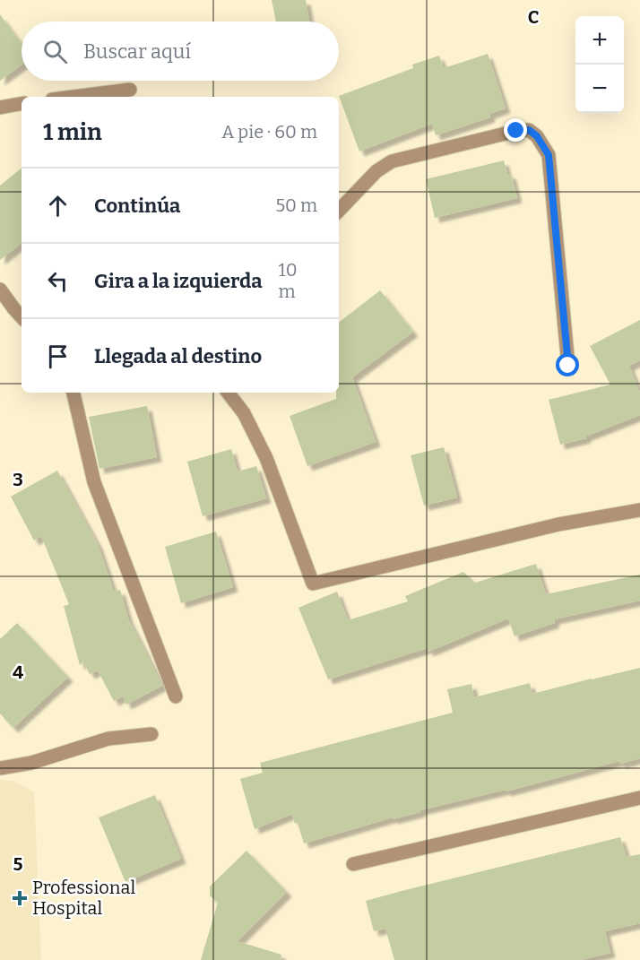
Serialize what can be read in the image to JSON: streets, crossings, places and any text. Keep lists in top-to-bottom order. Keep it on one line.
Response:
{"places":{"health":["Professional Hospital"]},"page":{"map_buttons":["+","−"],"search":"Buscar aquí","heading":["1 min","A pie · 60 m"],"list":[["Continúa","50 m"],["Gira a la izquierda","10 m"],"Llegada al destino"]},"grid":{"columns":["C"],"rows":["3","4","5"]}}
